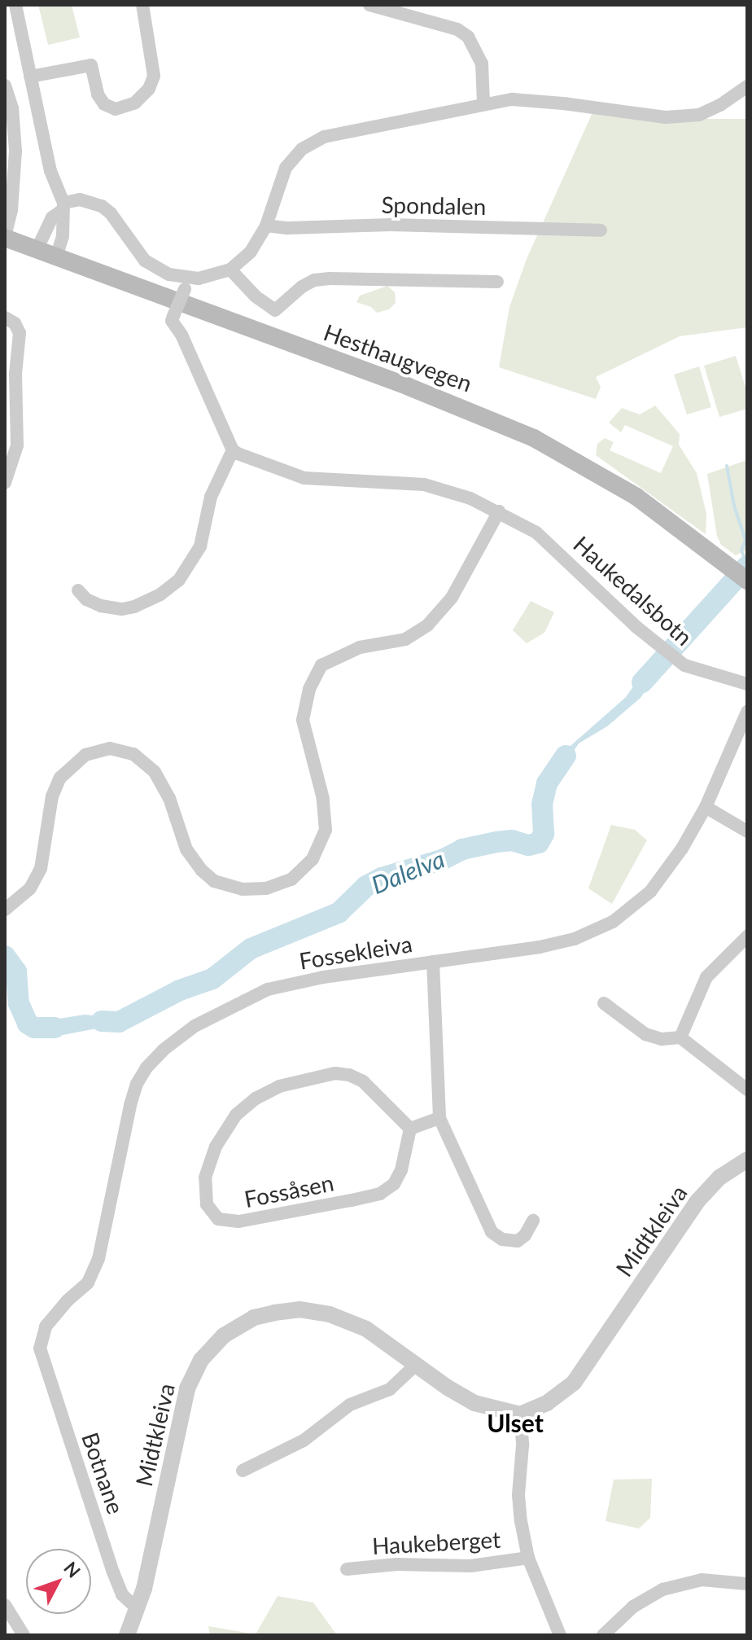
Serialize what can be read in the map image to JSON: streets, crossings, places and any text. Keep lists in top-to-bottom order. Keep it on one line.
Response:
{"streets":{"main road":["Hesthaugvegen"],"street":["Spondalen","Haukedalsbotn","Fossekleiva","Fossåsen","Midtkleiva","Botnane","Haukeberget"]},"crossings":[["Fossekleiva","Botnane"],["Midtkleiva","Botnane"],["Midtkleiva","Haukeberget"]],"districts":["Ulset"],"water":["Dalelva"],"north":"top right"}
